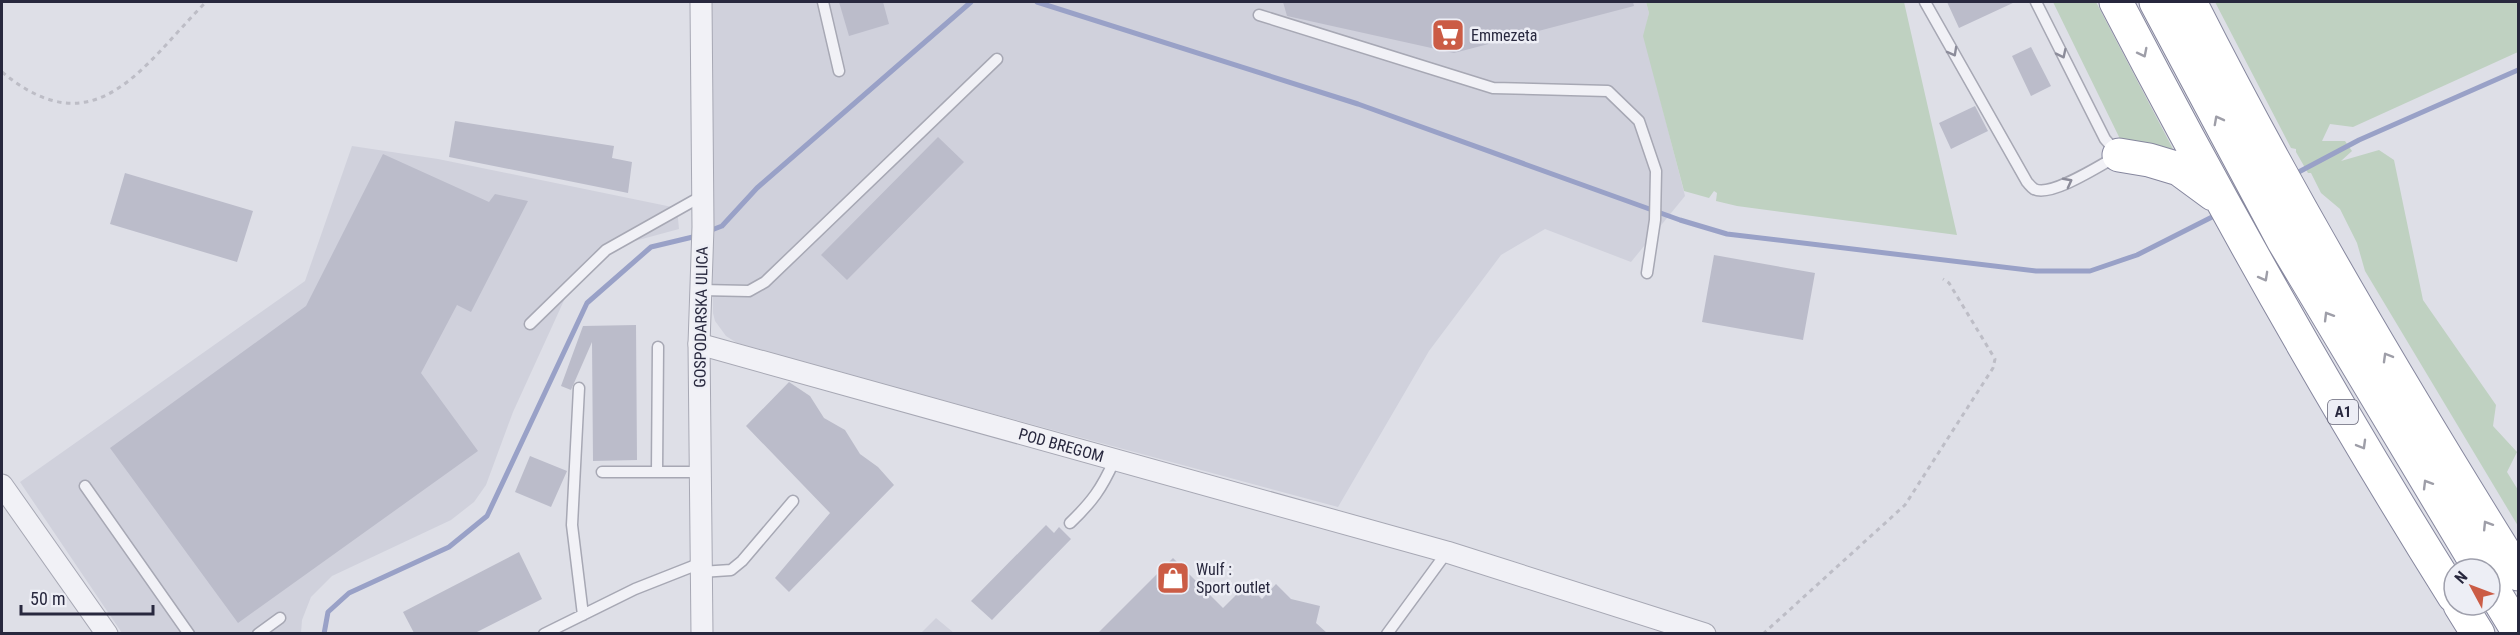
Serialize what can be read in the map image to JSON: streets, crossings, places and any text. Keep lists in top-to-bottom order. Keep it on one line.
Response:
{"streets":{"highway":["A1"],"street":["GOSPODARSKA ULICA","POD BREGOM"]},"crossings":[["GOSPODARSKA ULICA","POD BREGOM"]],"places":{"supermarket":["Emmezeta"],"shop":["Wulf : Sport outlet"]},"scale_bar":"50 m","north":"top left"}
